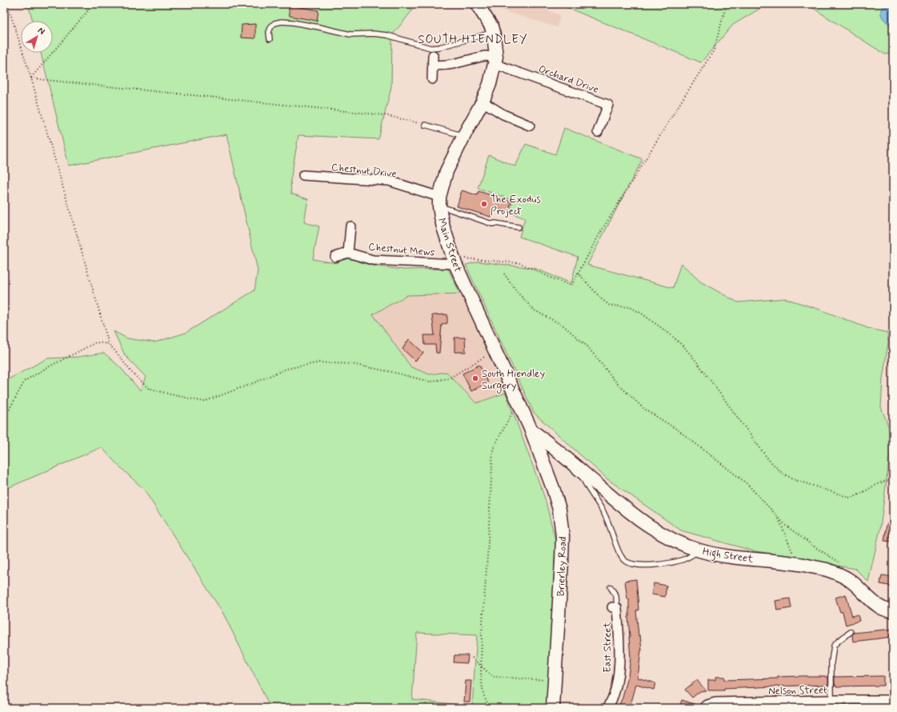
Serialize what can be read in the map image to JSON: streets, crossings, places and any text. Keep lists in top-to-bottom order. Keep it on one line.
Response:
{"streets":{"street":["Orchard Drive","Chestnut Drive","Main Street","Chestnut Mews","High Street","Brierley Road","East Street","Nelson Street"]},"crossings":[["Orchard Drive","Main Street"],["Chestnut Drive","Main Street"],["Main Street","Chestnut Mews"],["Main Street","High Street"],["Main Street","Brierley Road"],["High Street","Brierley Road"]],"districts":["SOUTH HIENDLEY"],"places":["The Exodus Project","South Hiendley Surgery"],"north":"top right"}
